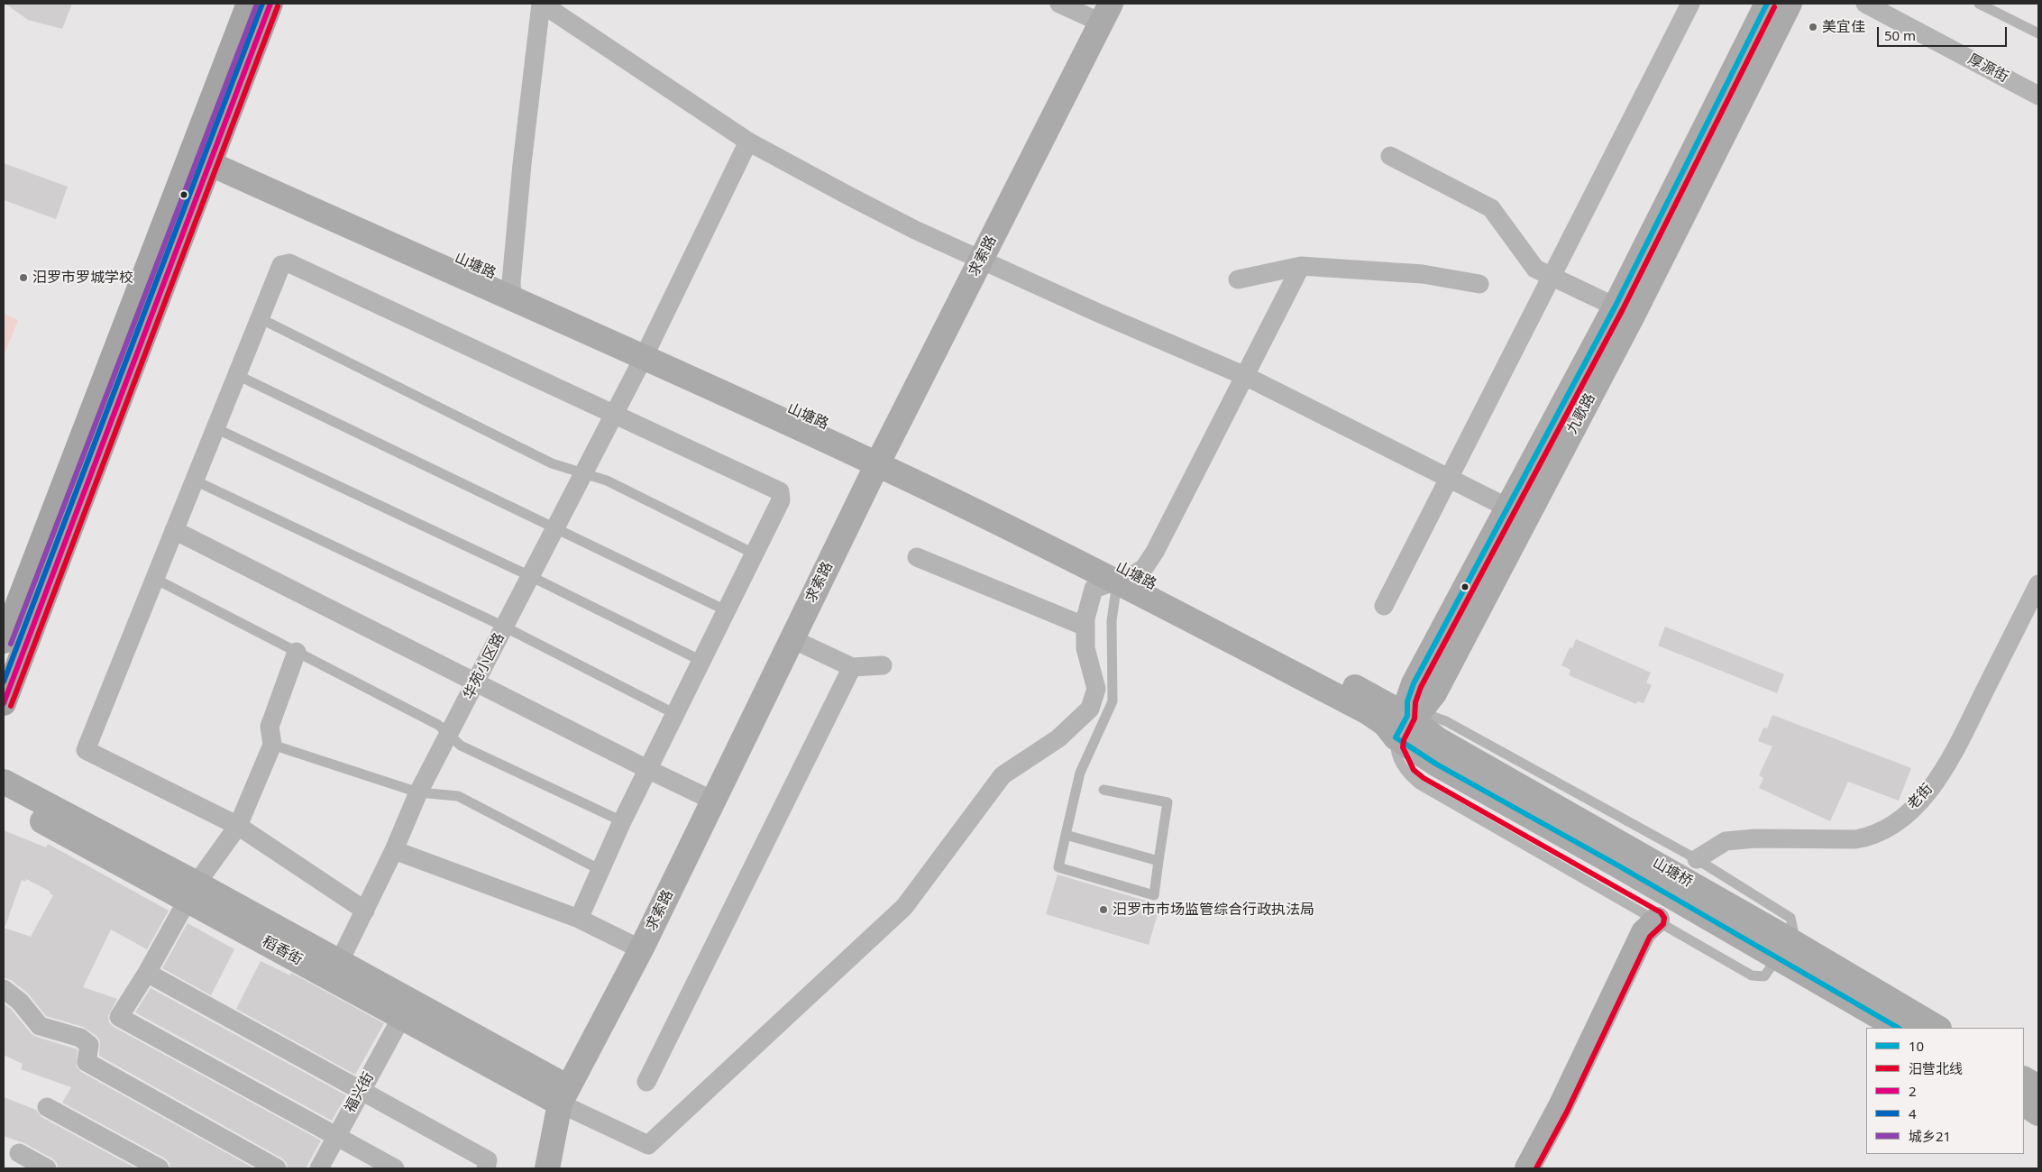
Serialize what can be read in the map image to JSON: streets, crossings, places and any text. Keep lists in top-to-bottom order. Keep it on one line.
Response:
{"streets":{"street":["厚源街","求索路","山塘路","九歌路","华苑小区路","老街","山塘桥","稻香街","福兴街"]},"crossings":[["求索路","山塘路"],["求索路","稻香街"],["山塘路","九歌路"],["山塘路","华苑小区路"],["山塘路","山塘桥"],["九歌路","山塘桥"],["华苑小区路","稻香街"],["稻香街","福兴街"]],"places":["美宜佳","汨罗市罗城学校","汨罗市市场监管综合行政执法局"],"lines":["transit line 10","transit line 2","transit line 4","transit line 汨营北线","transit line 城乡21"],"legend":["10","汨营北线","2","4","城乡21"],"scale_bar":"50 m"}
